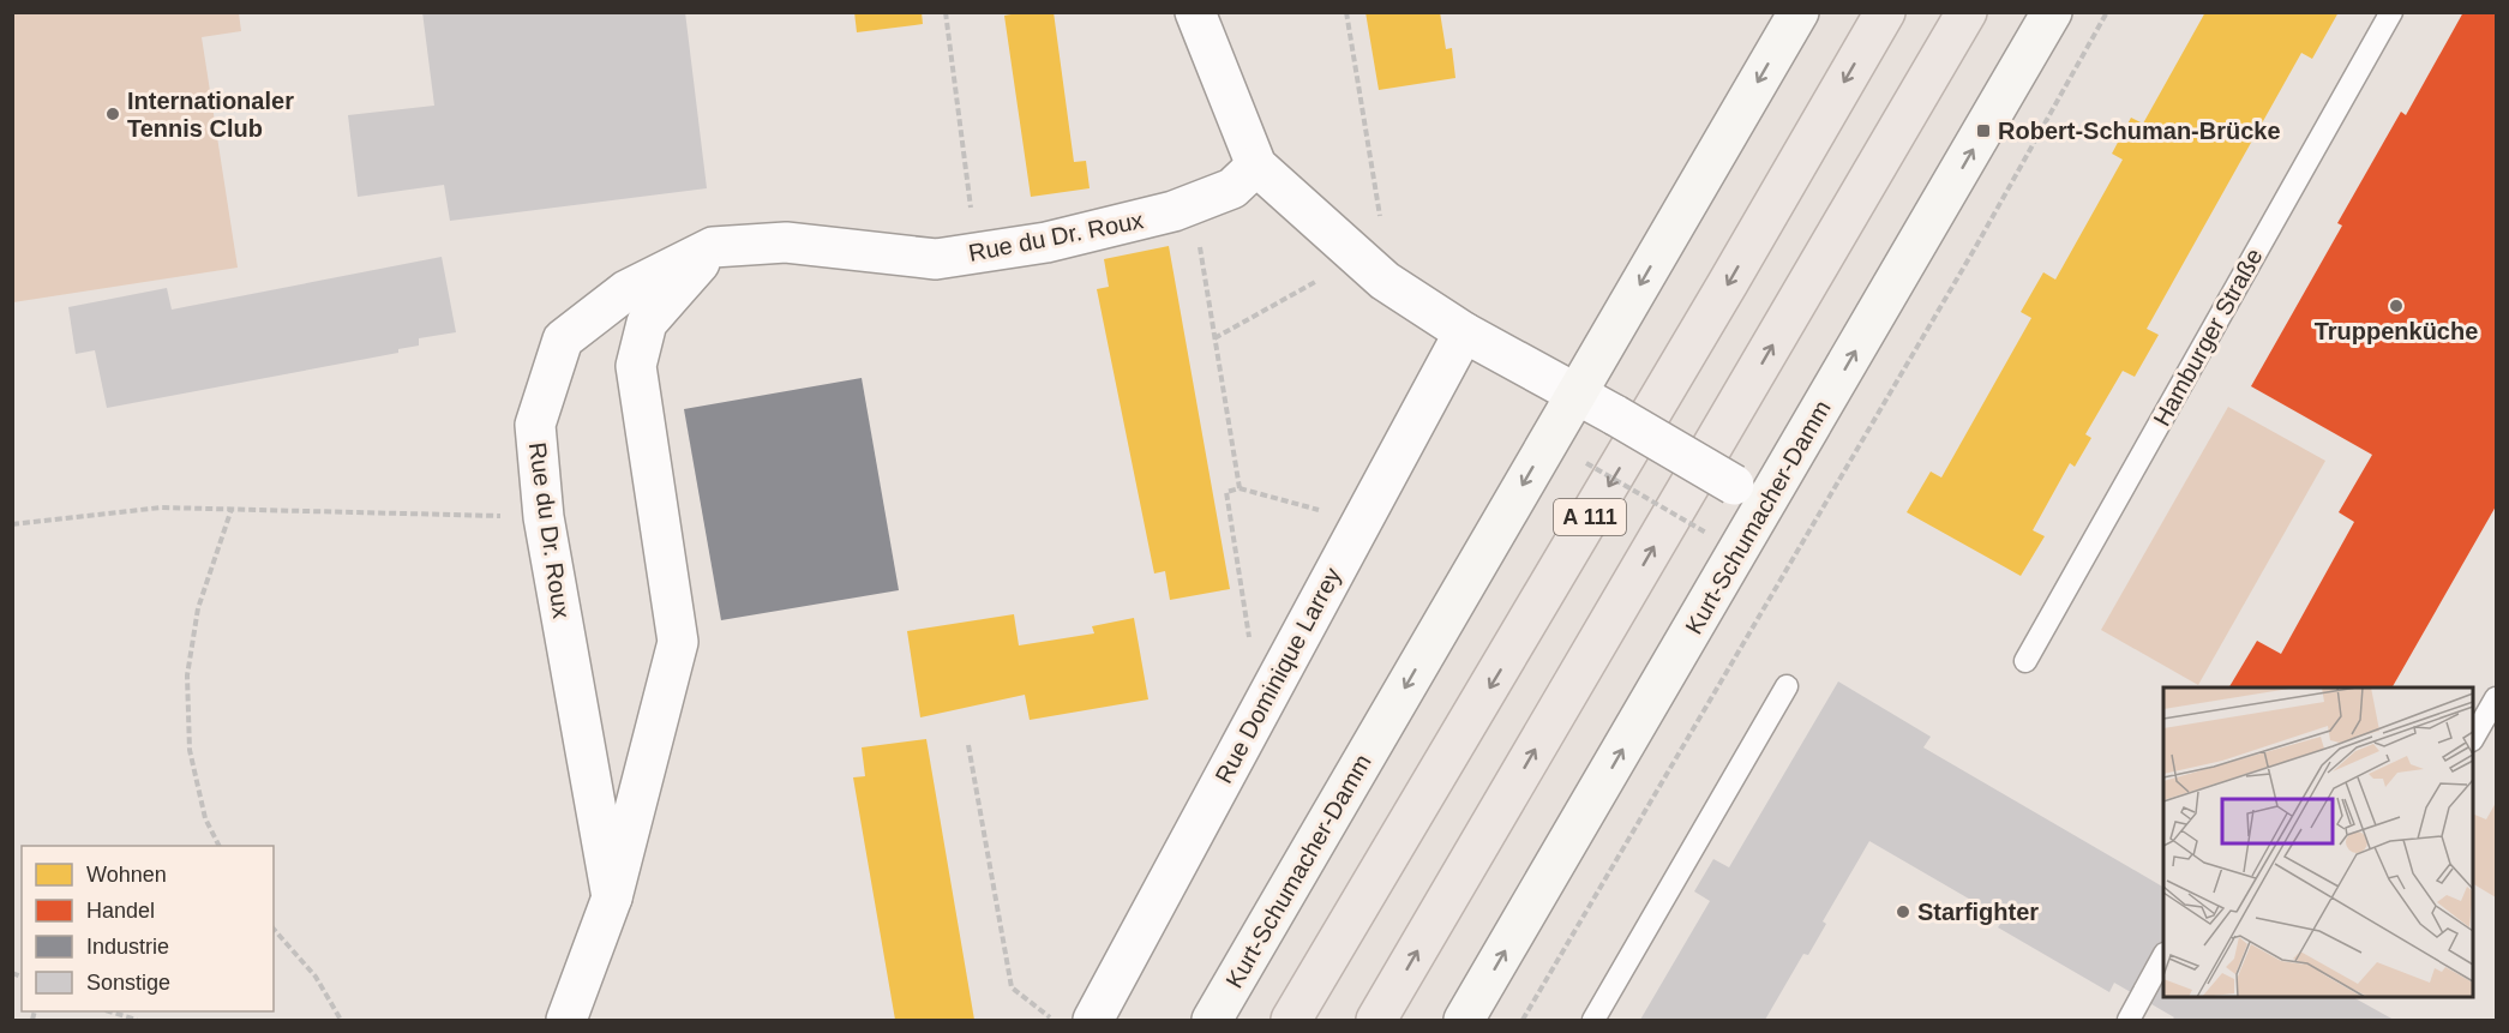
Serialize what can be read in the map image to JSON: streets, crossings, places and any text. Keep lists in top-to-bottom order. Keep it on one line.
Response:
{"streets":{"highway":["A 111"],"main road":["Kurt-Schumacher-Damm"],"street":["Rue du Dr. Roux","Rue Dominique Larrey"],"lane":["Hamburger Straße"]},"places":{"other":["Internationaler Tennis Club","Truppenküche","Starfighter"],"transit":["Robert-Schuman-Brücke"]},"legend":["Wohnen","Handel","Industrie","Sonstige"]}
